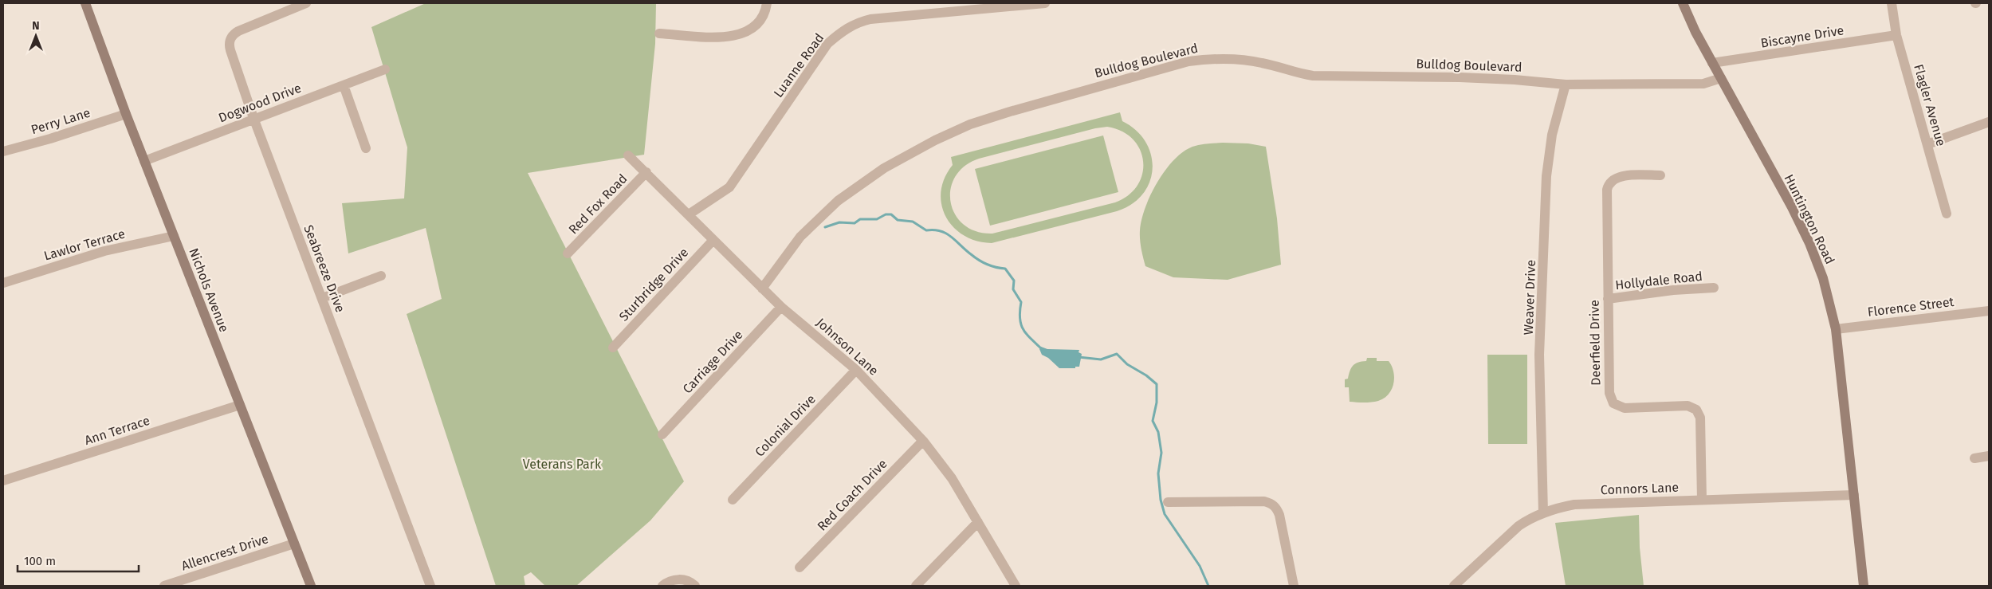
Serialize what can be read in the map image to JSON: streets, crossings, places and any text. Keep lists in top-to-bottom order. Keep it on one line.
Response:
{"streets":{"main road":["Huntington Road","Nichols Avenue"],"street":["Biscayne Drive","Bulldog Boulevard","Luanne Road","Dogwood Drive","Flagler Avenue","Perry Lane","Red Fox Road","Lawlor Terrace","Seabreeze Drive","Hollydale Road","Sturbridge Drive","Weaver Drive","Florence Street","Deerfield Drive","Johnson Lane","Carriage Drive","Colonial Drive","Ann Terrace","Connors Lane","Red Coach Drive","Allencrest Drive"]},"crossings":[["Biscayne Drive","Flagler Avenue"],["Biscayne Drive","Huntington Road"],["Bulldog Boulevard","Huntington Road"],["Bulldog Boulevard","Weaver Drive"],["Bulldog Boulevard","Johnson Lane"],["Luanne Road","Johnson Lane"],["Dogwood Drive","Seabreeze Drive"],["Dogwood Drive","Nichols Avenue"],["Perry Lane","Nichols Avenue"],["Red Fox Road","Johnson Lane"],["Huntington Road","Florence Street"],["Huntington Road","Connors Lane"],["Lawlor Terrace","Nichols Avenue"],["Hollydale Road","Deerfield Drive"],["Sturbridge Drive","Johnson Lane"],["Nichols Avenue","Ann Terrace"],["Nichols Avenue","Allencrest Drive"],["Weaver Drive","Connors Lane"],["Deerfield Drive","Connors Lane"],["Johnson Lane","Carriage Drive"],["Johnson Lane","Colonial Drive"],["Johnson Lane","Red Coach Drive"]],"parks":["Veterans Park"],"scale_bar":"100 m","north":"top"}
